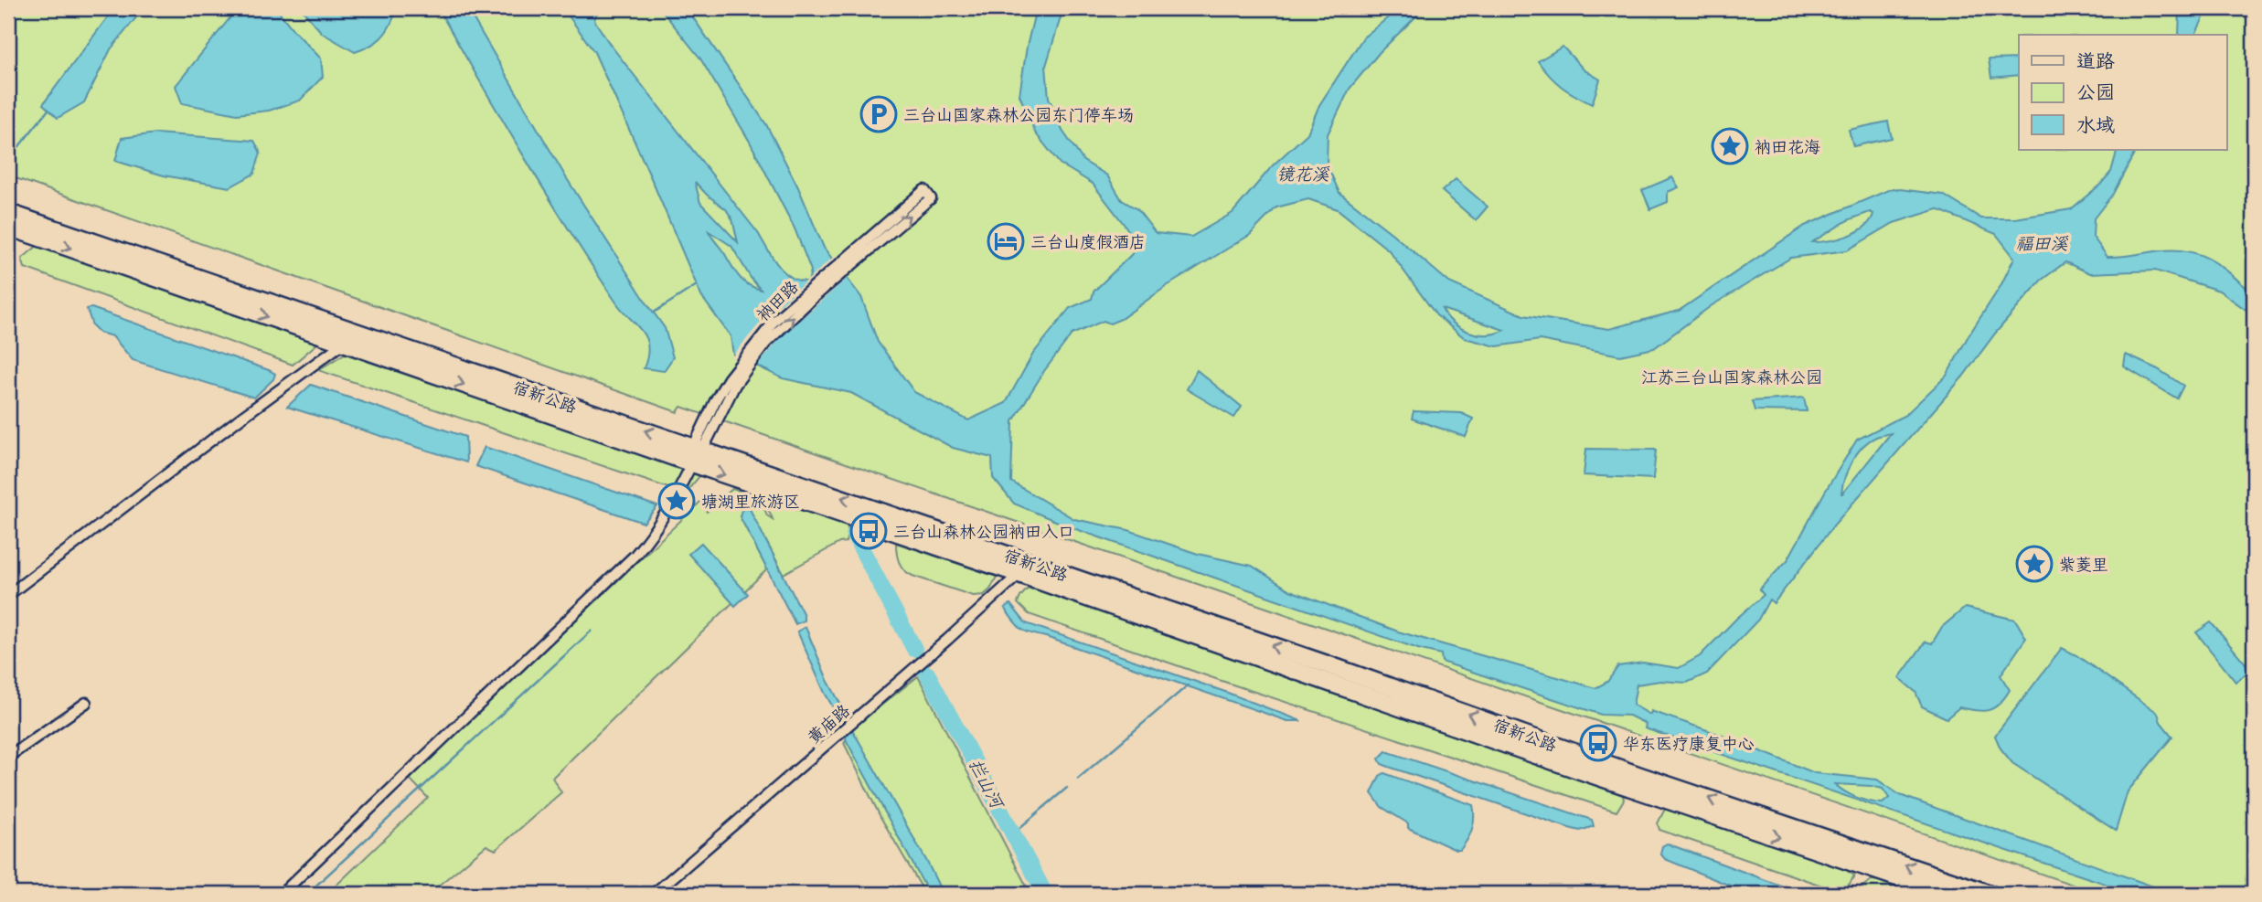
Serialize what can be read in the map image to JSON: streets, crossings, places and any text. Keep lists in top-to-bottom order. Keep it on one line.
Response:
{"streets":{"highway":["宿新公路"],"street":["衲田路","黄庙路"]},"crossings":[["衲田路","宿新公路"],["宿新公路","黄庙路"]],"water":["镜花溪","福田溪","拦山河"],"parks":["江苏三台山国家森林公园"],"places":{"parking":["三台山国家森林公园东门停车场"],"place":["衲田花海","塘湖里旅游区","紫菱里"],"hotel":["三台山度假酒店"],"bus stop":["三台山森林公园衲田入口","华东医疗康复中心"]},"legend":["道路","公园","水域"]}
